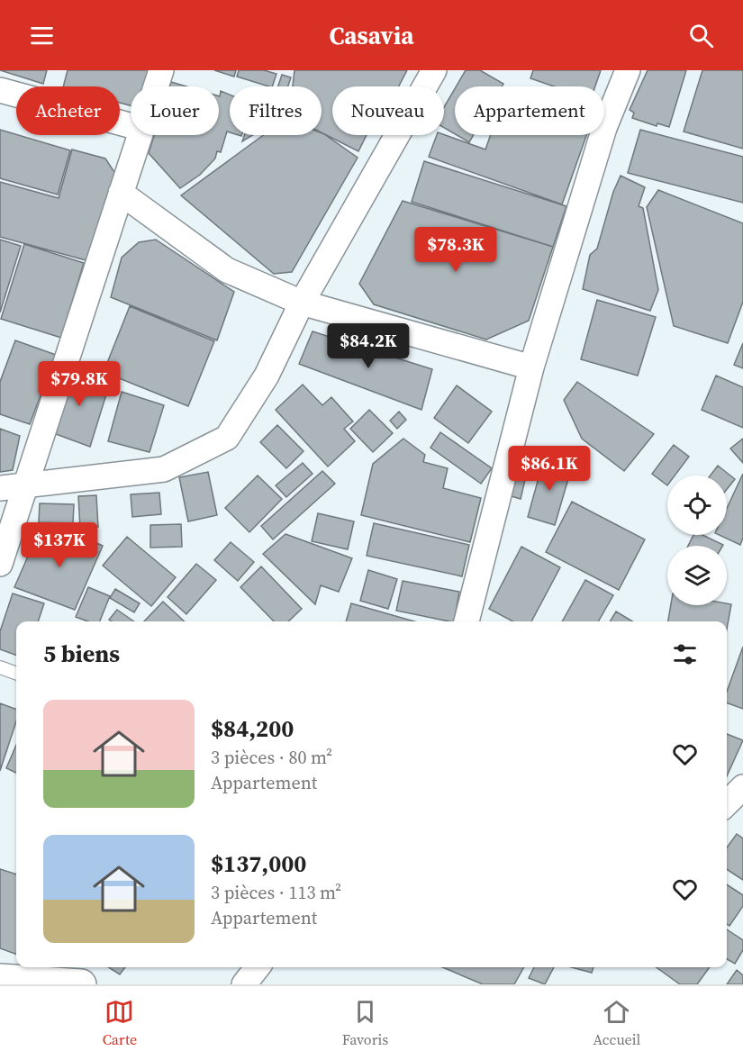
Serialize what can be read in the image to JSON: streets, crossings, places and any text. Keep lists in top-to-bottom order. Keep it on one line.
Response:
{"page":{"header":"Casavia","chip":["Acheter","Louer","Filtres","Nouveau","Appartement"],"price":["$78.3K","$84.2K","$79.8K","$86.1K","$137K"],"heading":"5 biens","list":[{"name":"$84,200","note":"3 pièces · 80 m² · Appartement"},{"name":"$137,000","note":"3 pièces · 113 m² · Appartement"}],"tabs":["Carte","Favoris","Accueil"]}}
